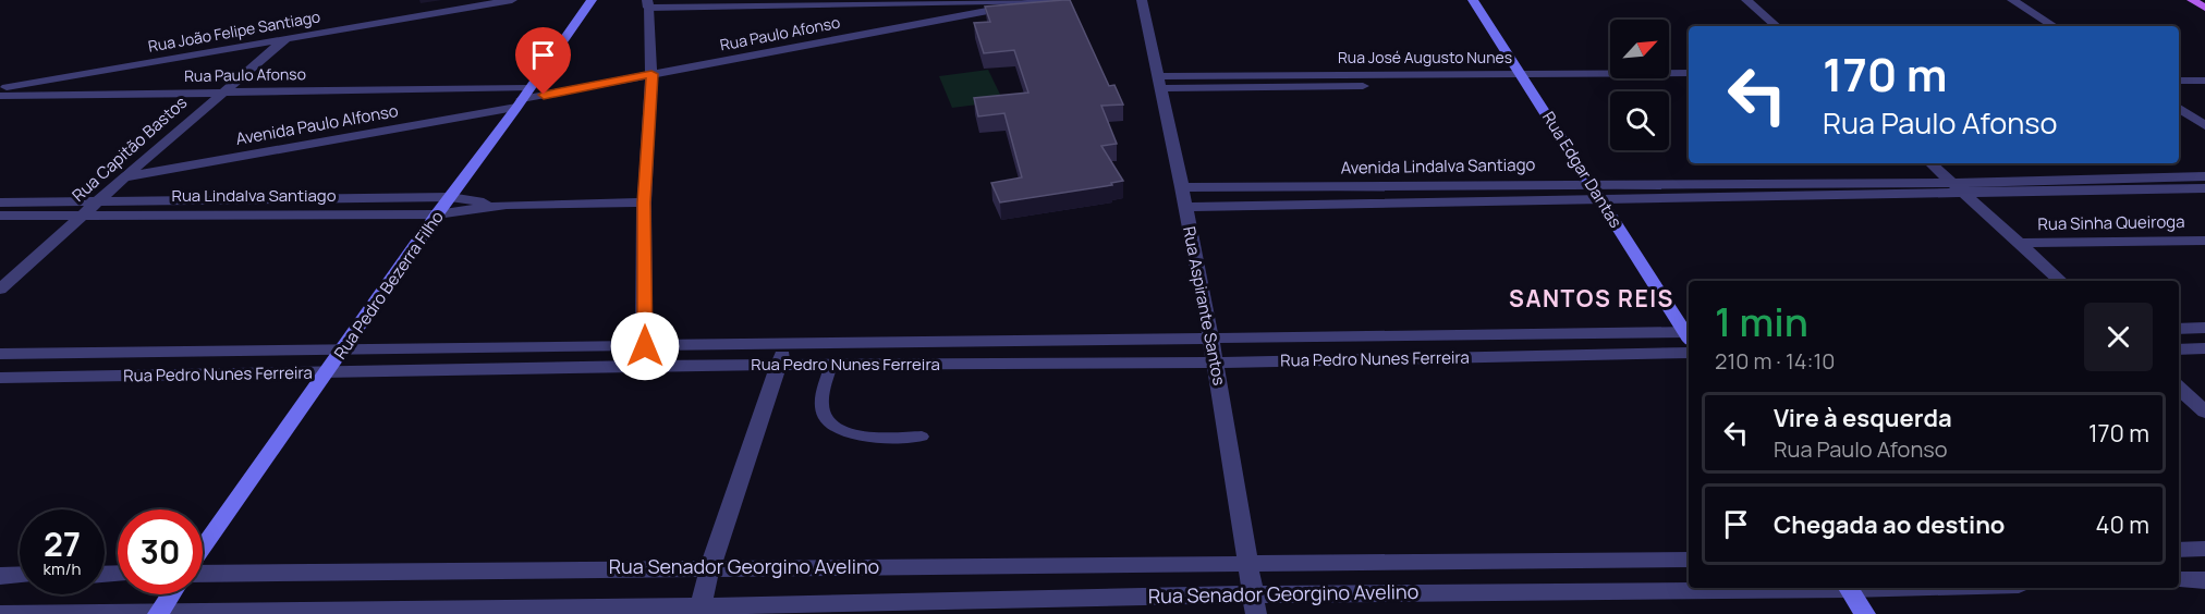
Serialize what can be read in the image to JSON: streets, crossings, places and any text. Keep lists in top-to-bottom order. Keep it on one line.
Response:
{"streets":{"main road":["Rua Edgar Dantas","Rua Pedro Bezerra Filho"],"street":["Rua João Felipe Santiago","Rua Paulo Afonso","Rua José Augusto Nunes","Avenida Paulo Alfonso","Rua Capitão Bastos","Avenida Lindalva Santiago","Rua Lindalva Santiago","Rua Sinha Queiroga","Rua Aspirante Santos","Rua Pedro Nunes Ferreira","Rua Senador Georgino Avelino"]},"crossings":[["Rua João Felipe Santiago","Rua Capitão Bastos"],["Rua Paulo Afonso","Avenida Paulo Alfonso"],["Rua Paulo Afonso","Rua Capitão Bastos"],["Rua Paulo Afonso","Rua Pedro Bezerra Filho"],["Rua José Augusto Nunes","Rua Edgar Dantas"],["Rua José Augusto Nunes","Rua Aspirante Santos"],["Avenida Paulo Alfonso","Rua Capitão Bastos"],["Avenida Paulo Alfonso","Rua Pedro Bezerra Filho"],["Rua Capitão Bastos","Rua Lindalva Santiago"],["Avenida Lindalva Santiago","Rua Edgar Dantas"],["Avenida Lindalva Santiago","Rua Aspirante Santos"],["Rua Lindalva Santiago","Rua Pedro Bezerra Filho"],["Rua Pedro Bezerra Filho","Rua Pedro Nunes Ferreira"],["Rua Aspirante Santos","Rua Pedro Nunes Ferreira"],["Rua Aspirante Santos","Rua Senador Georgino Avelino"]],"districts":["SANTOS REIS"],"north":"top right","page":{"turn":["170 m","Rua Paulo Afonso"],"heading":["1 min","210 m · 14:10"],"list":[{"name":"Vire à esquerda","note":"Rua Paulo Afonso","value":"170 m"},{"name":"Chegada ao destino","value":"40 m"}],"speed":"27 km/h","limit":"30"}}
